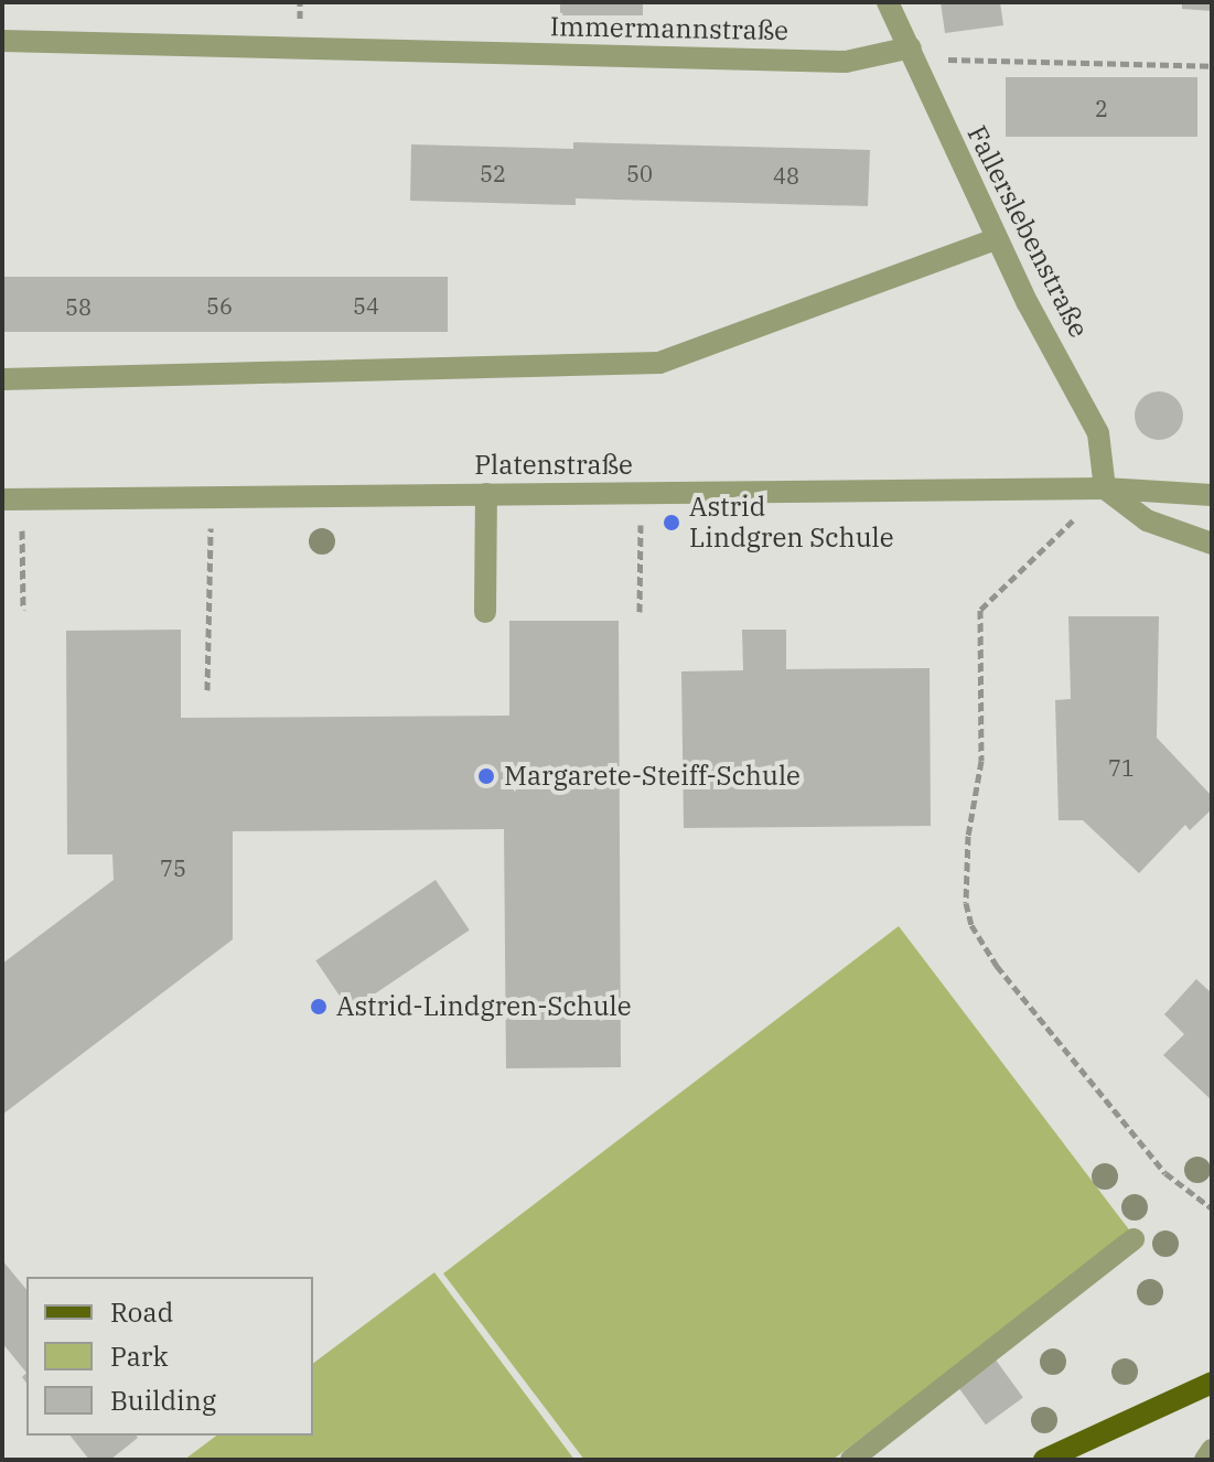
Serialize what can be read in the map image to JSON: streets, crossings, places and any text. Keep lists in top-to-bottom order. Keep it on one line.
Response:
{"streets":{"street":["Immermannstraße","Fallerslebenstraße","Platenstraße"]},"crossings":[["Immermannstraße","Fallerslebenstraße"],["Fallerslebenstraße","Platenstraße"]],"places":["Astrid Lindgren Schule","Margarete-Steiff-Schule","Astrid-Lindgren-Schule"],"house_numbers":["2","52","50","48","56","54","58","71","75"],"legend":["Road","Park","Building"]}
